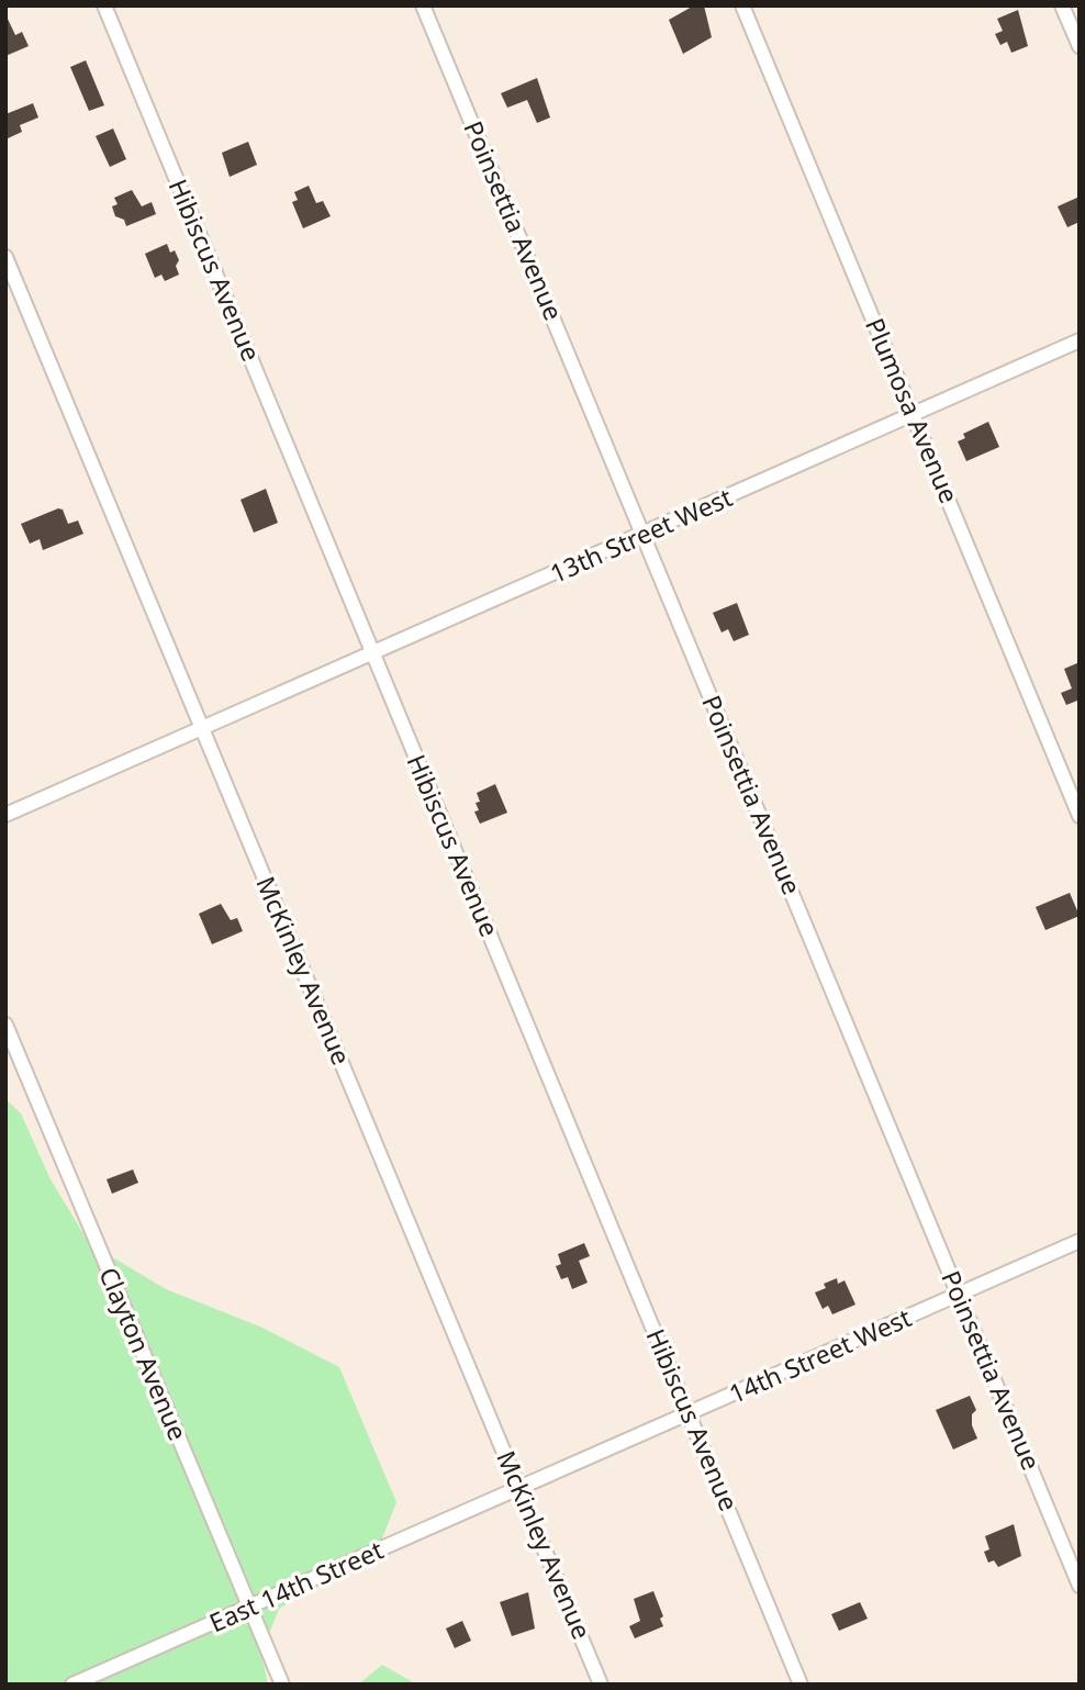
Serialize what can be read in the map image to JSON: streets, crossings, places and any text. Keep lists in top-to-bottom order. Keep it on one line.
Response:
{"streets":{"street":["Poinsettia Avenue","Hibiscus Avenue","Plumosa Avenue","13th Street West","McKinley Avenue","Clayton Avenue","14th Street West","East 14th Street"]},"crossings":[["Poinsettia Avenue","13th Street West"],["Poinsettia Avenue","14th Street West"],["Hibiscus Avenue","13th Street West"],["Hibiscus Avenue","14th Street West"],["Plumosa Avenue","13th Street West"],["13th Street West","McKinley Avenue"],["McKinley Avenue","14th Street West"],["McKinley Avenue","East 14th Street"],["Clayton Avenue","East 14th Street"],["14th Street West","East 14th Street"]]}
